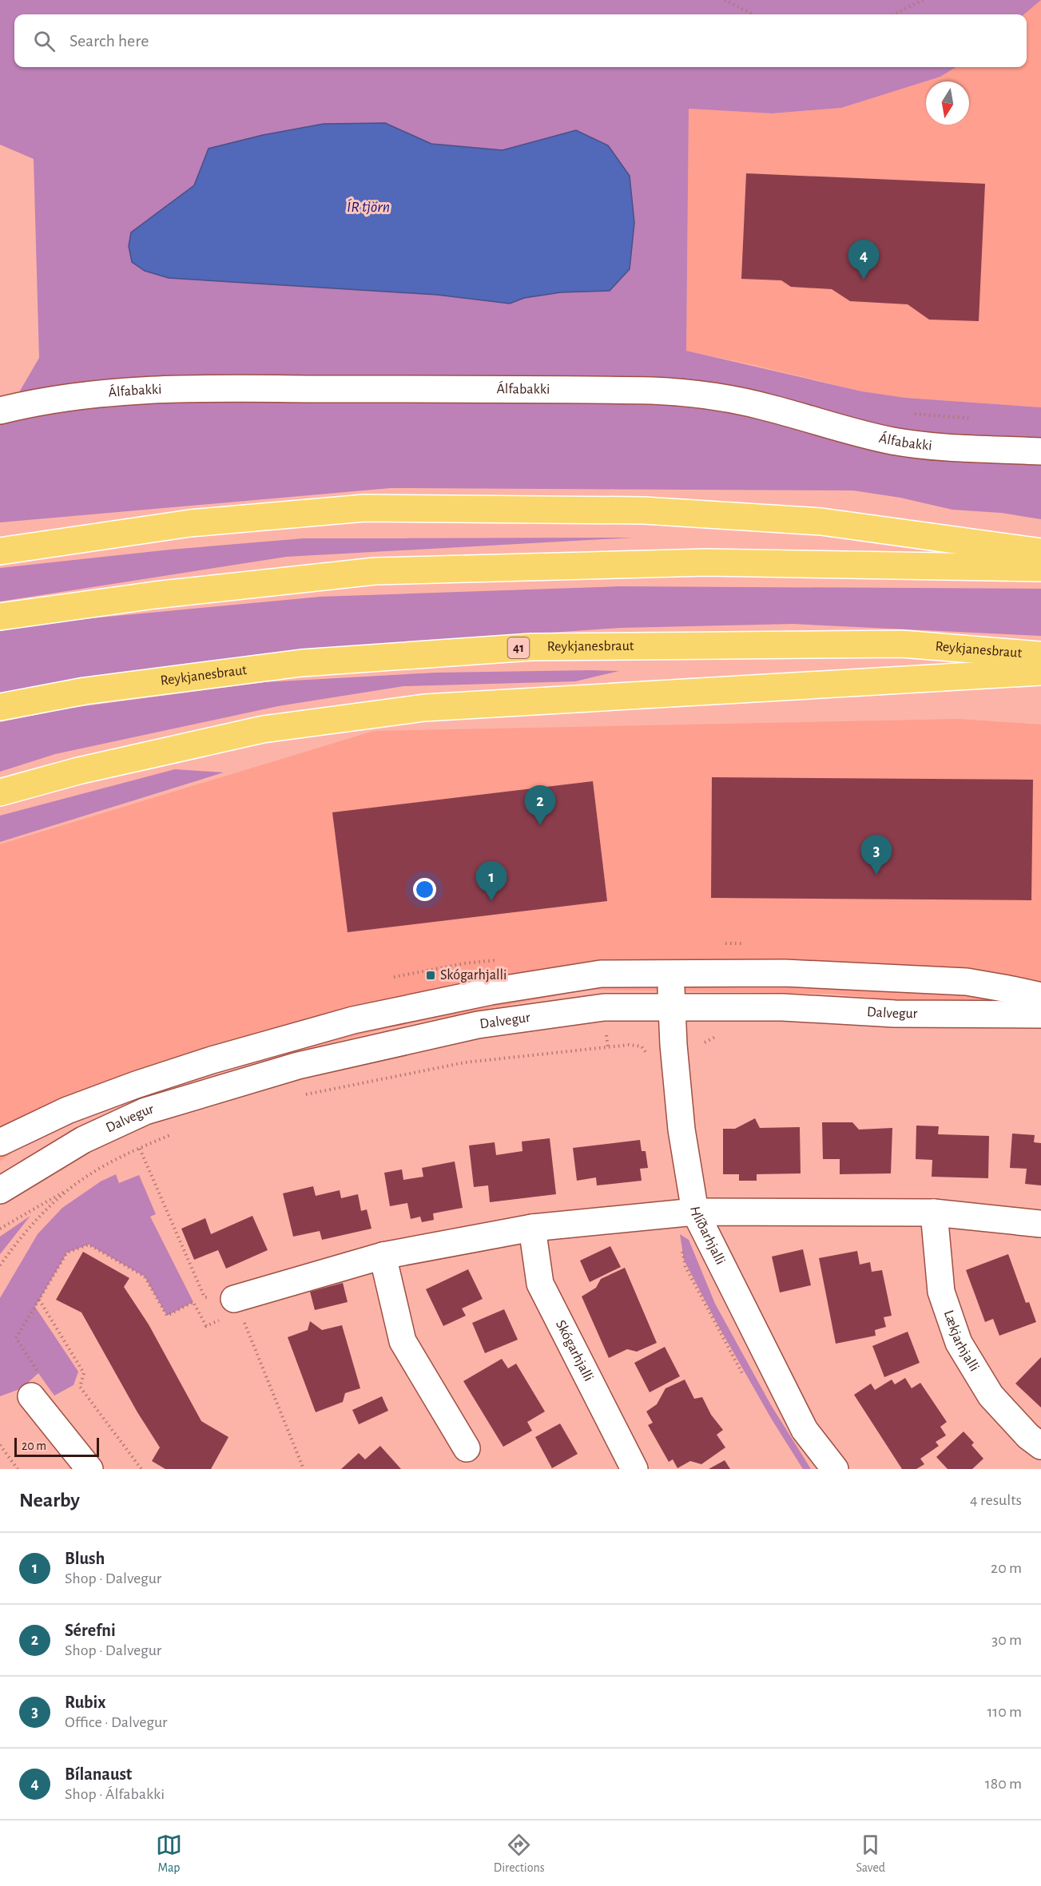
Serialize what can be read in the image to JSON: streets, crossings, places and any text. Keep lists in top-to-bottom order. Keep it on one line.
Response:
{"streets":{"highway":["Reykjanesbraut","41"],"street":["Álfabakki","Dalvegur","Hlíðarhjalli","Lækjarhjalli","Skógarhjalli"]},"crossings":[["Dalvegur","Hlíðarhjalli"]],"water":["ÍR tjörn"],"places":{"transit":["Skógarhjalli"]},"scale_bar":"20 m","north":"bottom","page":{"search":"Search here","pins":["4","2","3","1"],"scale":"20 m","heading":["Nearby","4 results"],"list":[{"mark":"1","name":"Blush","note":"Shop · Dalvegur","value":"20 m"},{"mark":"2","name":"Sérefni","note":"Shop · Dalvegur","value":"30 m"},{"mark":"3","name":"Rubix","note":"Office · Dalvegur","value":"110 m"},{"mark":"4","name":"Bílanaust","note":"Shop · Álfabakki","value":"180 m"}],"nav":["Map","Directions","Saved"]}}
